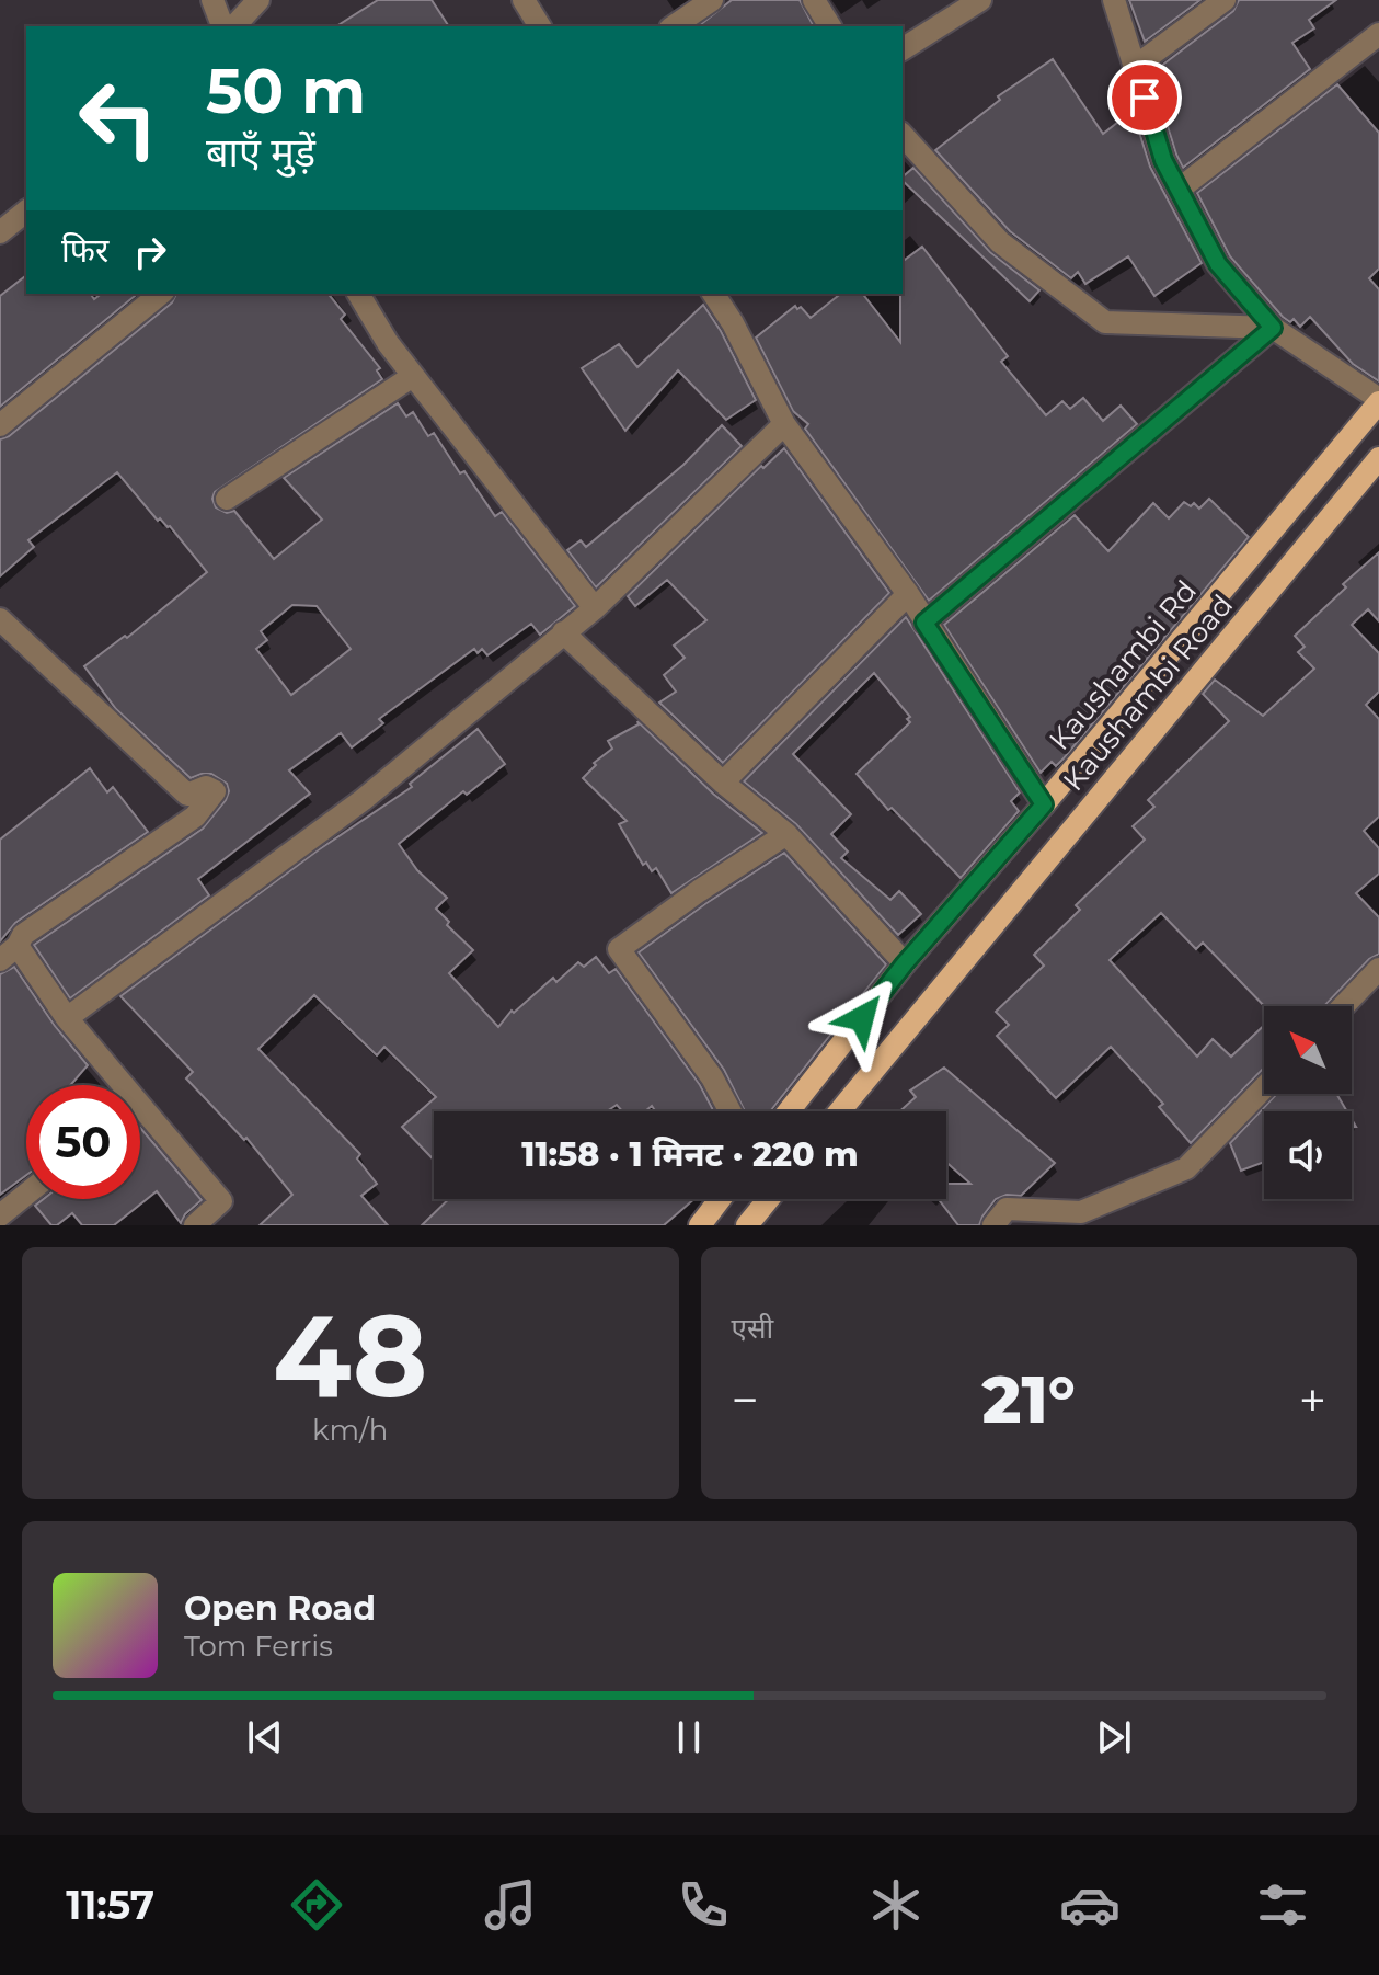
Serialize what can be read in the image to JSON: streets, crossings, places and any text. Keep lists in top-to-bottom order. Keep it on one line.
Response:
{"streets":{"main road":["Kaushambi Rd","Kaushambi Road"]},"north":"top left","page":{"turn":["50 m","बाएँ मुड़ें"],"then":"फिर","limit":"50","trip":"11:58 · 1 मिनट · 220 m","tile":[["48","km/h"],"एसी"],"heat":["−","21°","+"],"song":["Open Road","Tom Ferris"],"tabs":"11:57"}}
